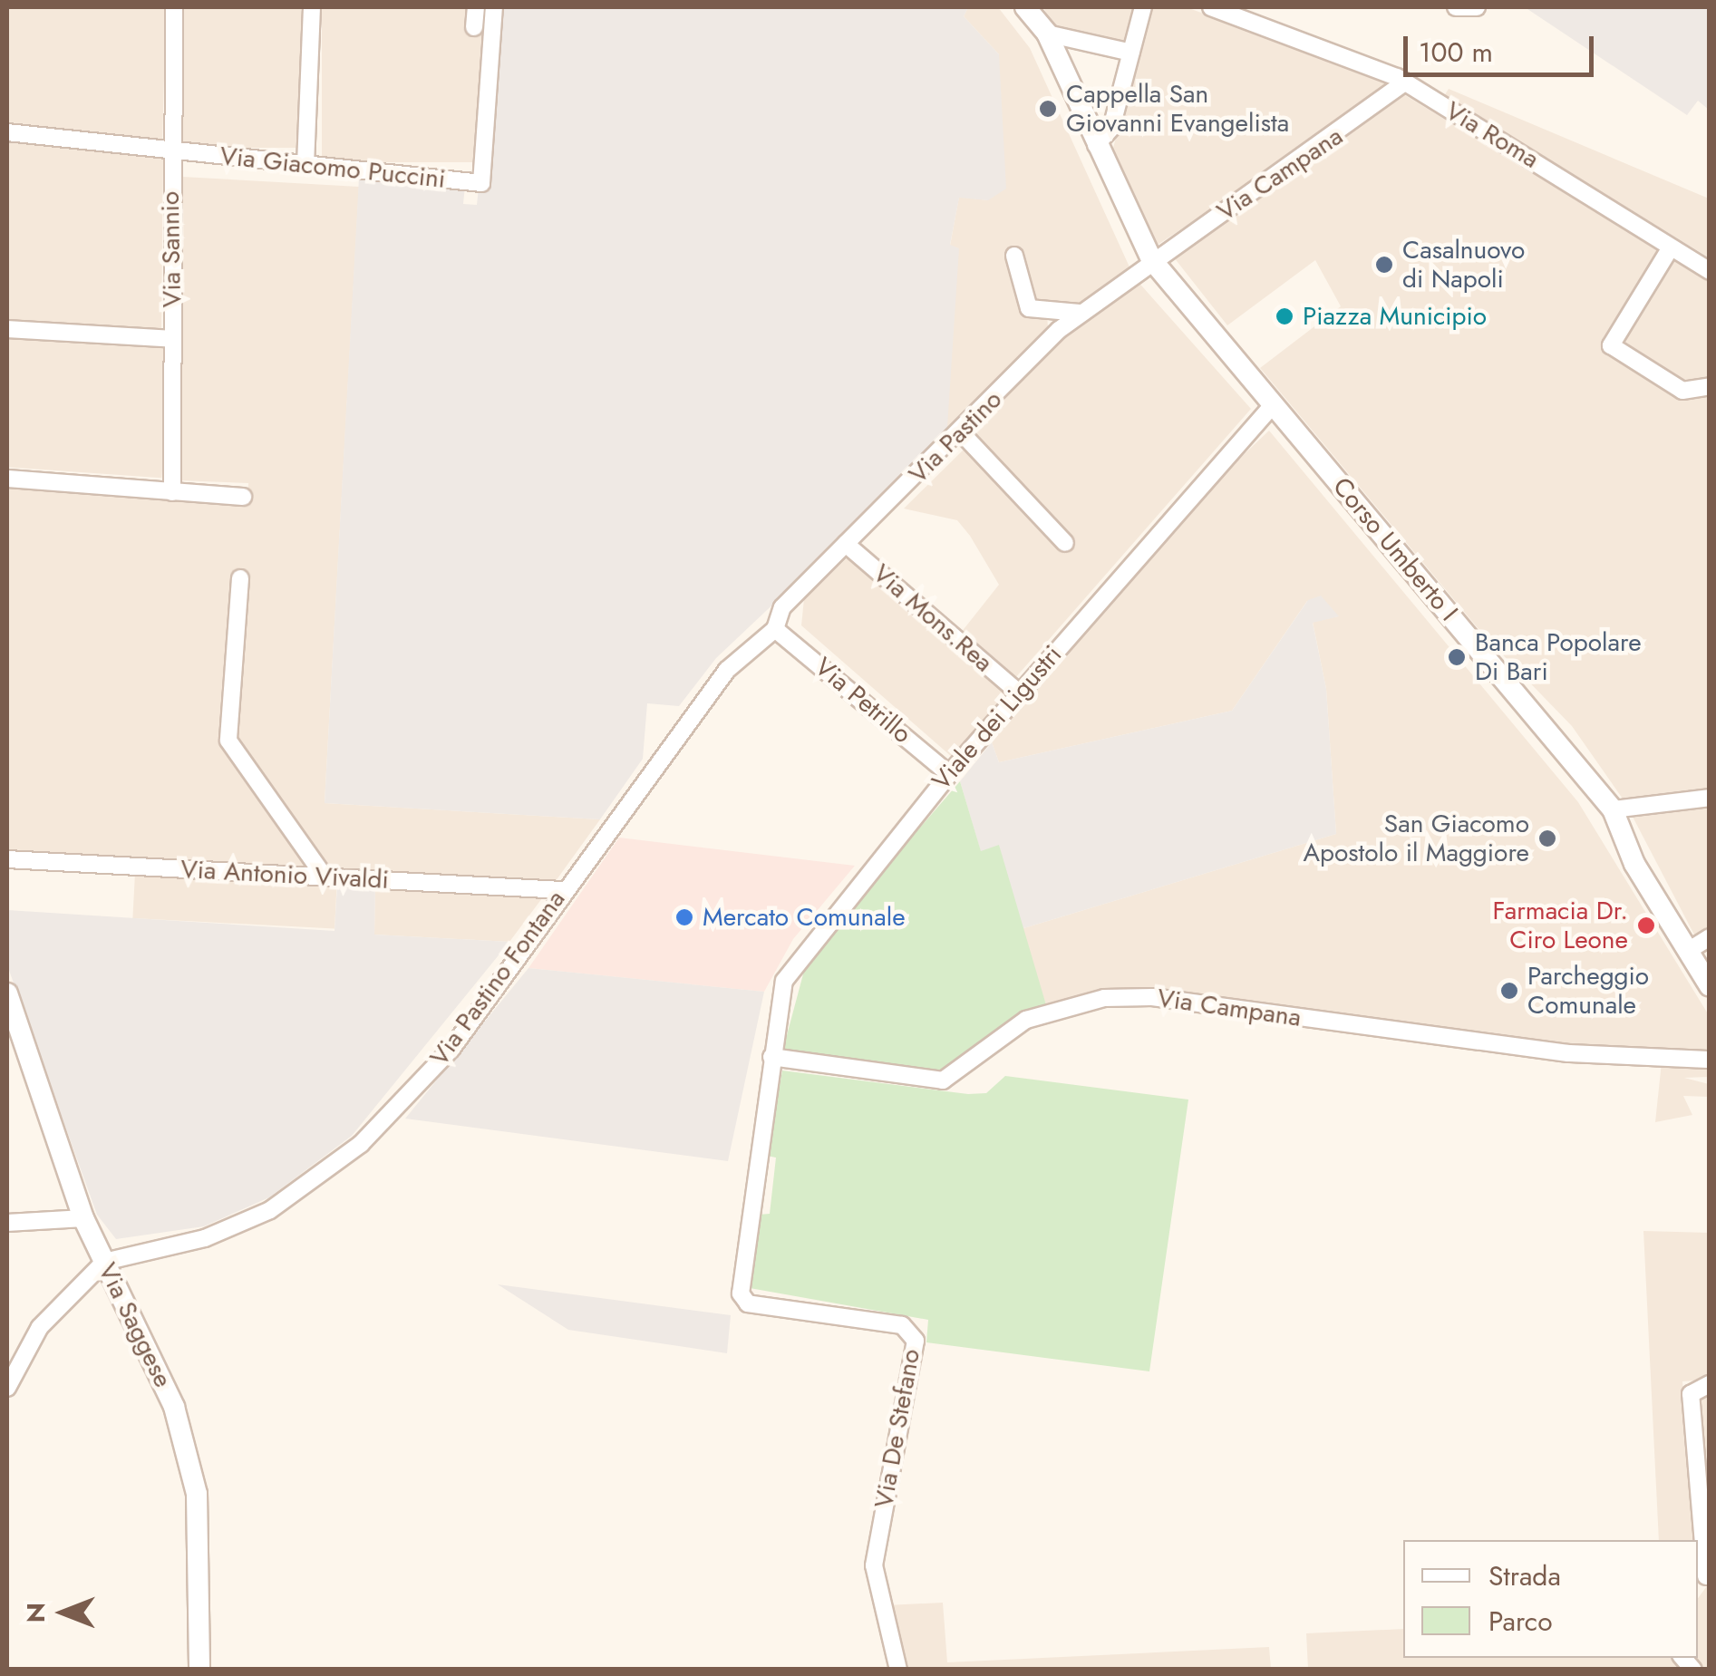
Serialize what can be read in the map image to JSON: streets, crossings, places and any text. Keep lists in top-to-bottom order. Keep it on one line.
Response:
{"streets":{"main road":["Corso Umberto I","Via Saggese"],"street":["Via Roma","Via Giacomo Puccini","Via Campana","Via Sannio","Via Pastino","Via Mons.Rea","Via Petrillo","Viale dei Ligustri","Via Antonio Vivaldi","Via Pastino Fontana","Via De Stefano"]},"crossings":[["Via Roma","Via Campana"],["Via Giacomo Puccini","Via Sannio"],["Via Campana","Via Pastino"],["Via Campana","Corso Umberto I"],["Via Campana","Viale dei Ligustri"],["Via Campana","Via De Stefano"],["Via Pastino","Corso Umberto I"],["Via Pastino","Via Mons.Rea"],["Via Pastino","Via Petrillo"],["Via Pastino","Via Pastino Fontana"],["Corso Umberto I","Viale dei Ligustri"],["Via Mons.Rea","Viale dei Ligustri"],["Via Petrillo","Viale dei Ligustri"],["Via Petrillo","Via Pastino Fontana"],["Viale dei Ligustri","Via De Stefano"],["Via Antonio Vivaldi","Via Pastino Fontana"],["Via Pastino Fontana","Via Saggese"]],"places":["Cappella San Giovanni Evangelista","Casalnuovo di Napoli","Piazza Municipio","Banca Popolare Di Bari","San Giacomo Apostolo il Maggiore","Mercato Comunale","Farmacia Dr. Ciro Leone","Parcheggio Comunale"],"legend":["Strada","Parco"],"scale_bar":"100 m","north":"left"}
